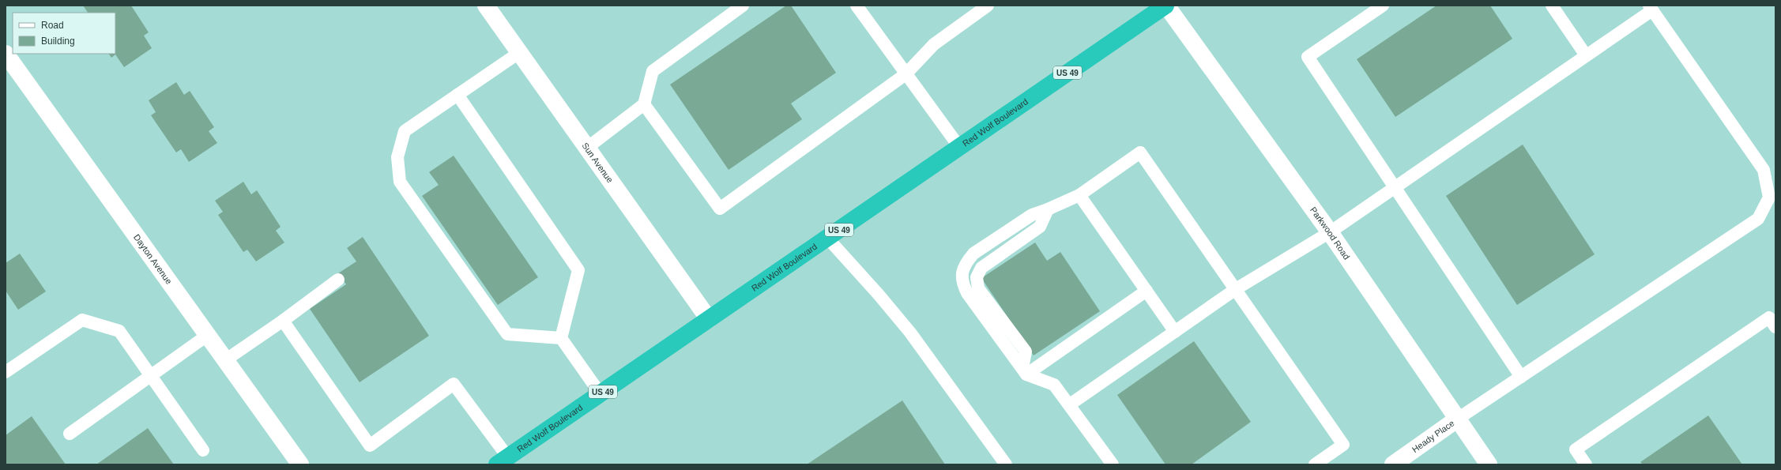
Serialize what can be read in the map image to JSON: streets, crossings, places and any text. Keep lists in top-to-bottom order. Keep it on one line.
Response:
{"streets":{"highway":["US 49","Red Wolf Boulevard"],"street":["Sun Avenue","Parkwood Road","Dayton Avenue","Heady Place"]},"crossings":[["Red Wolf Boulevard","Sun Avenue"],["Red Wolf Boulevard","Parkwood Road"],["Parkwood Road","Heady Place"]],"legend":["Road","Building"]}
